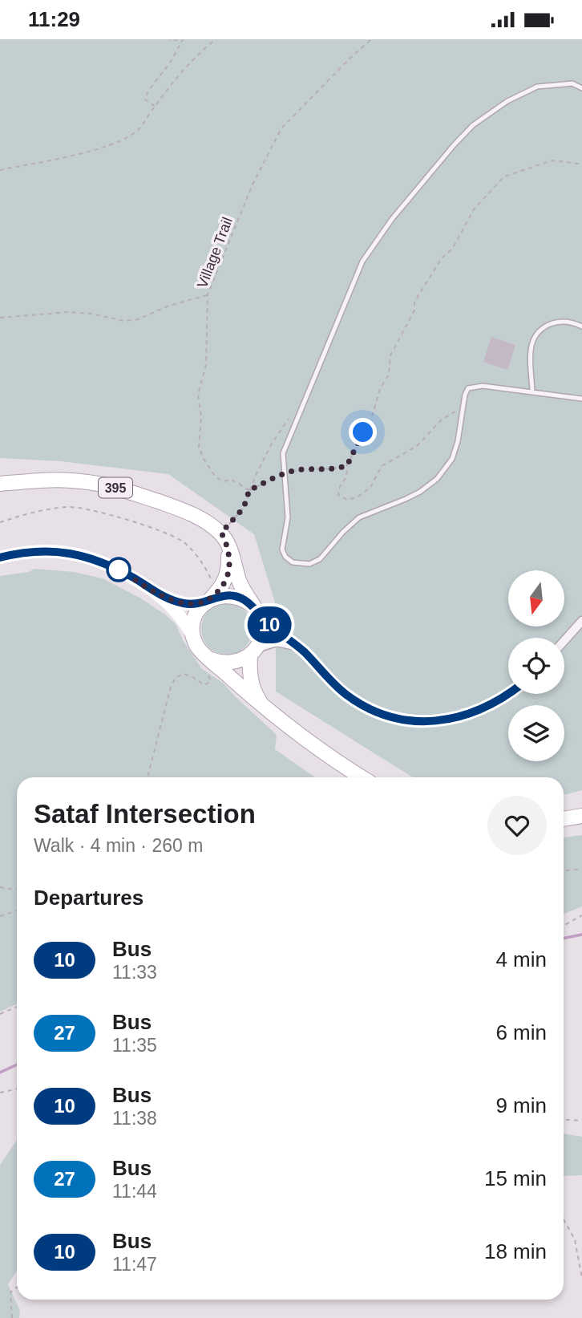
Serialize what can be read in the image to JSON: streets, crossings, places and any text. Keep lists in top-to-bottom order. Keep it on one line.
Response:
{"streets":{"main road":["395"],"path":["Village Trail"]},"lines":["bus line 10"],"north":"bottom","page":{"status":"11:29","on_map":"10","heading":[["Sataf Intersection","Walk · 4 min · 260 m"],"Departures"],"list":[{"mark":"10","name":"Bus","note":"11:33","value":"4 min"},{"mark":"27","name":"Bus","note":"11:35","value":"6 min"},{"mark":"10","name":"Bus","note":"11:38","value":"9 min"},{"mark":"27","name":"Bus","note":"11:44","value":"15 min"},{"mark":"10","name":"Bus","note":"11:47","value":"18 min"}]}}
